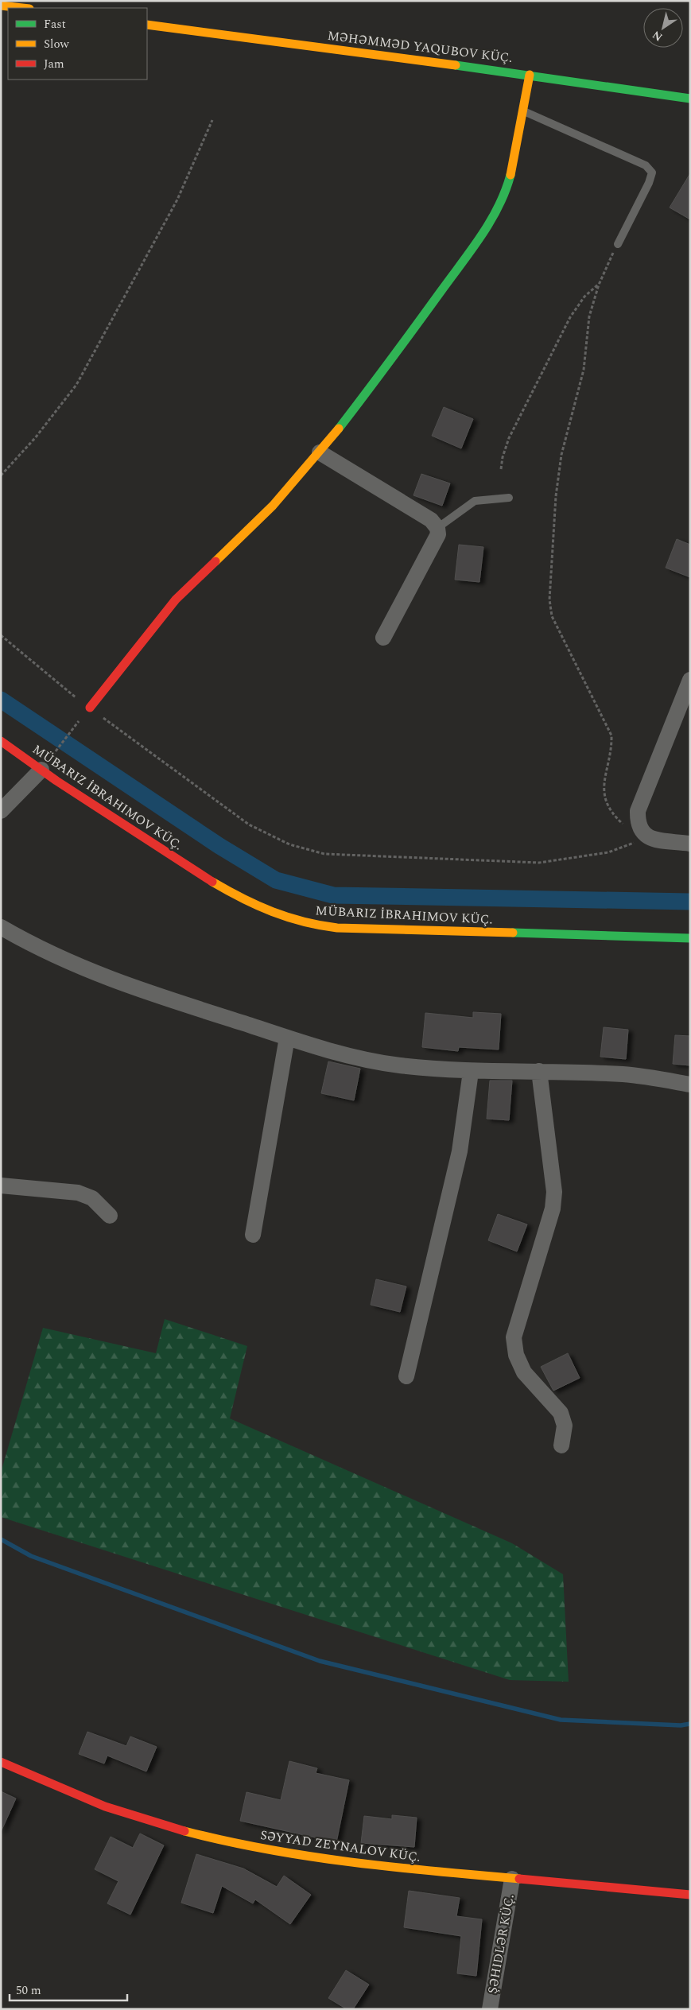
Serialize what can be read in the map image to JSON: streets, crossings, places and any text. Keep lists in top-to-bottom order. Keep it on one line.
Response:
{"streets":{"street":["MƏHƏMMƏD YAQUBOV KÜÇ.","MÜBARIZ İBRAHIMOV KÜÇ.","SƏYYAD ZEYNALOV KÜÇ.","ŞƏHIDLƏR KÜÇ."]},"crossings":[["SƏYYAD ZEYNALOV KÜÇ.","ŞƏHIDLƏR KÜÇ."]],"legend":["Fast","Slow","Jam"],"scale_bar":"50 m","north":"bottom left"}
